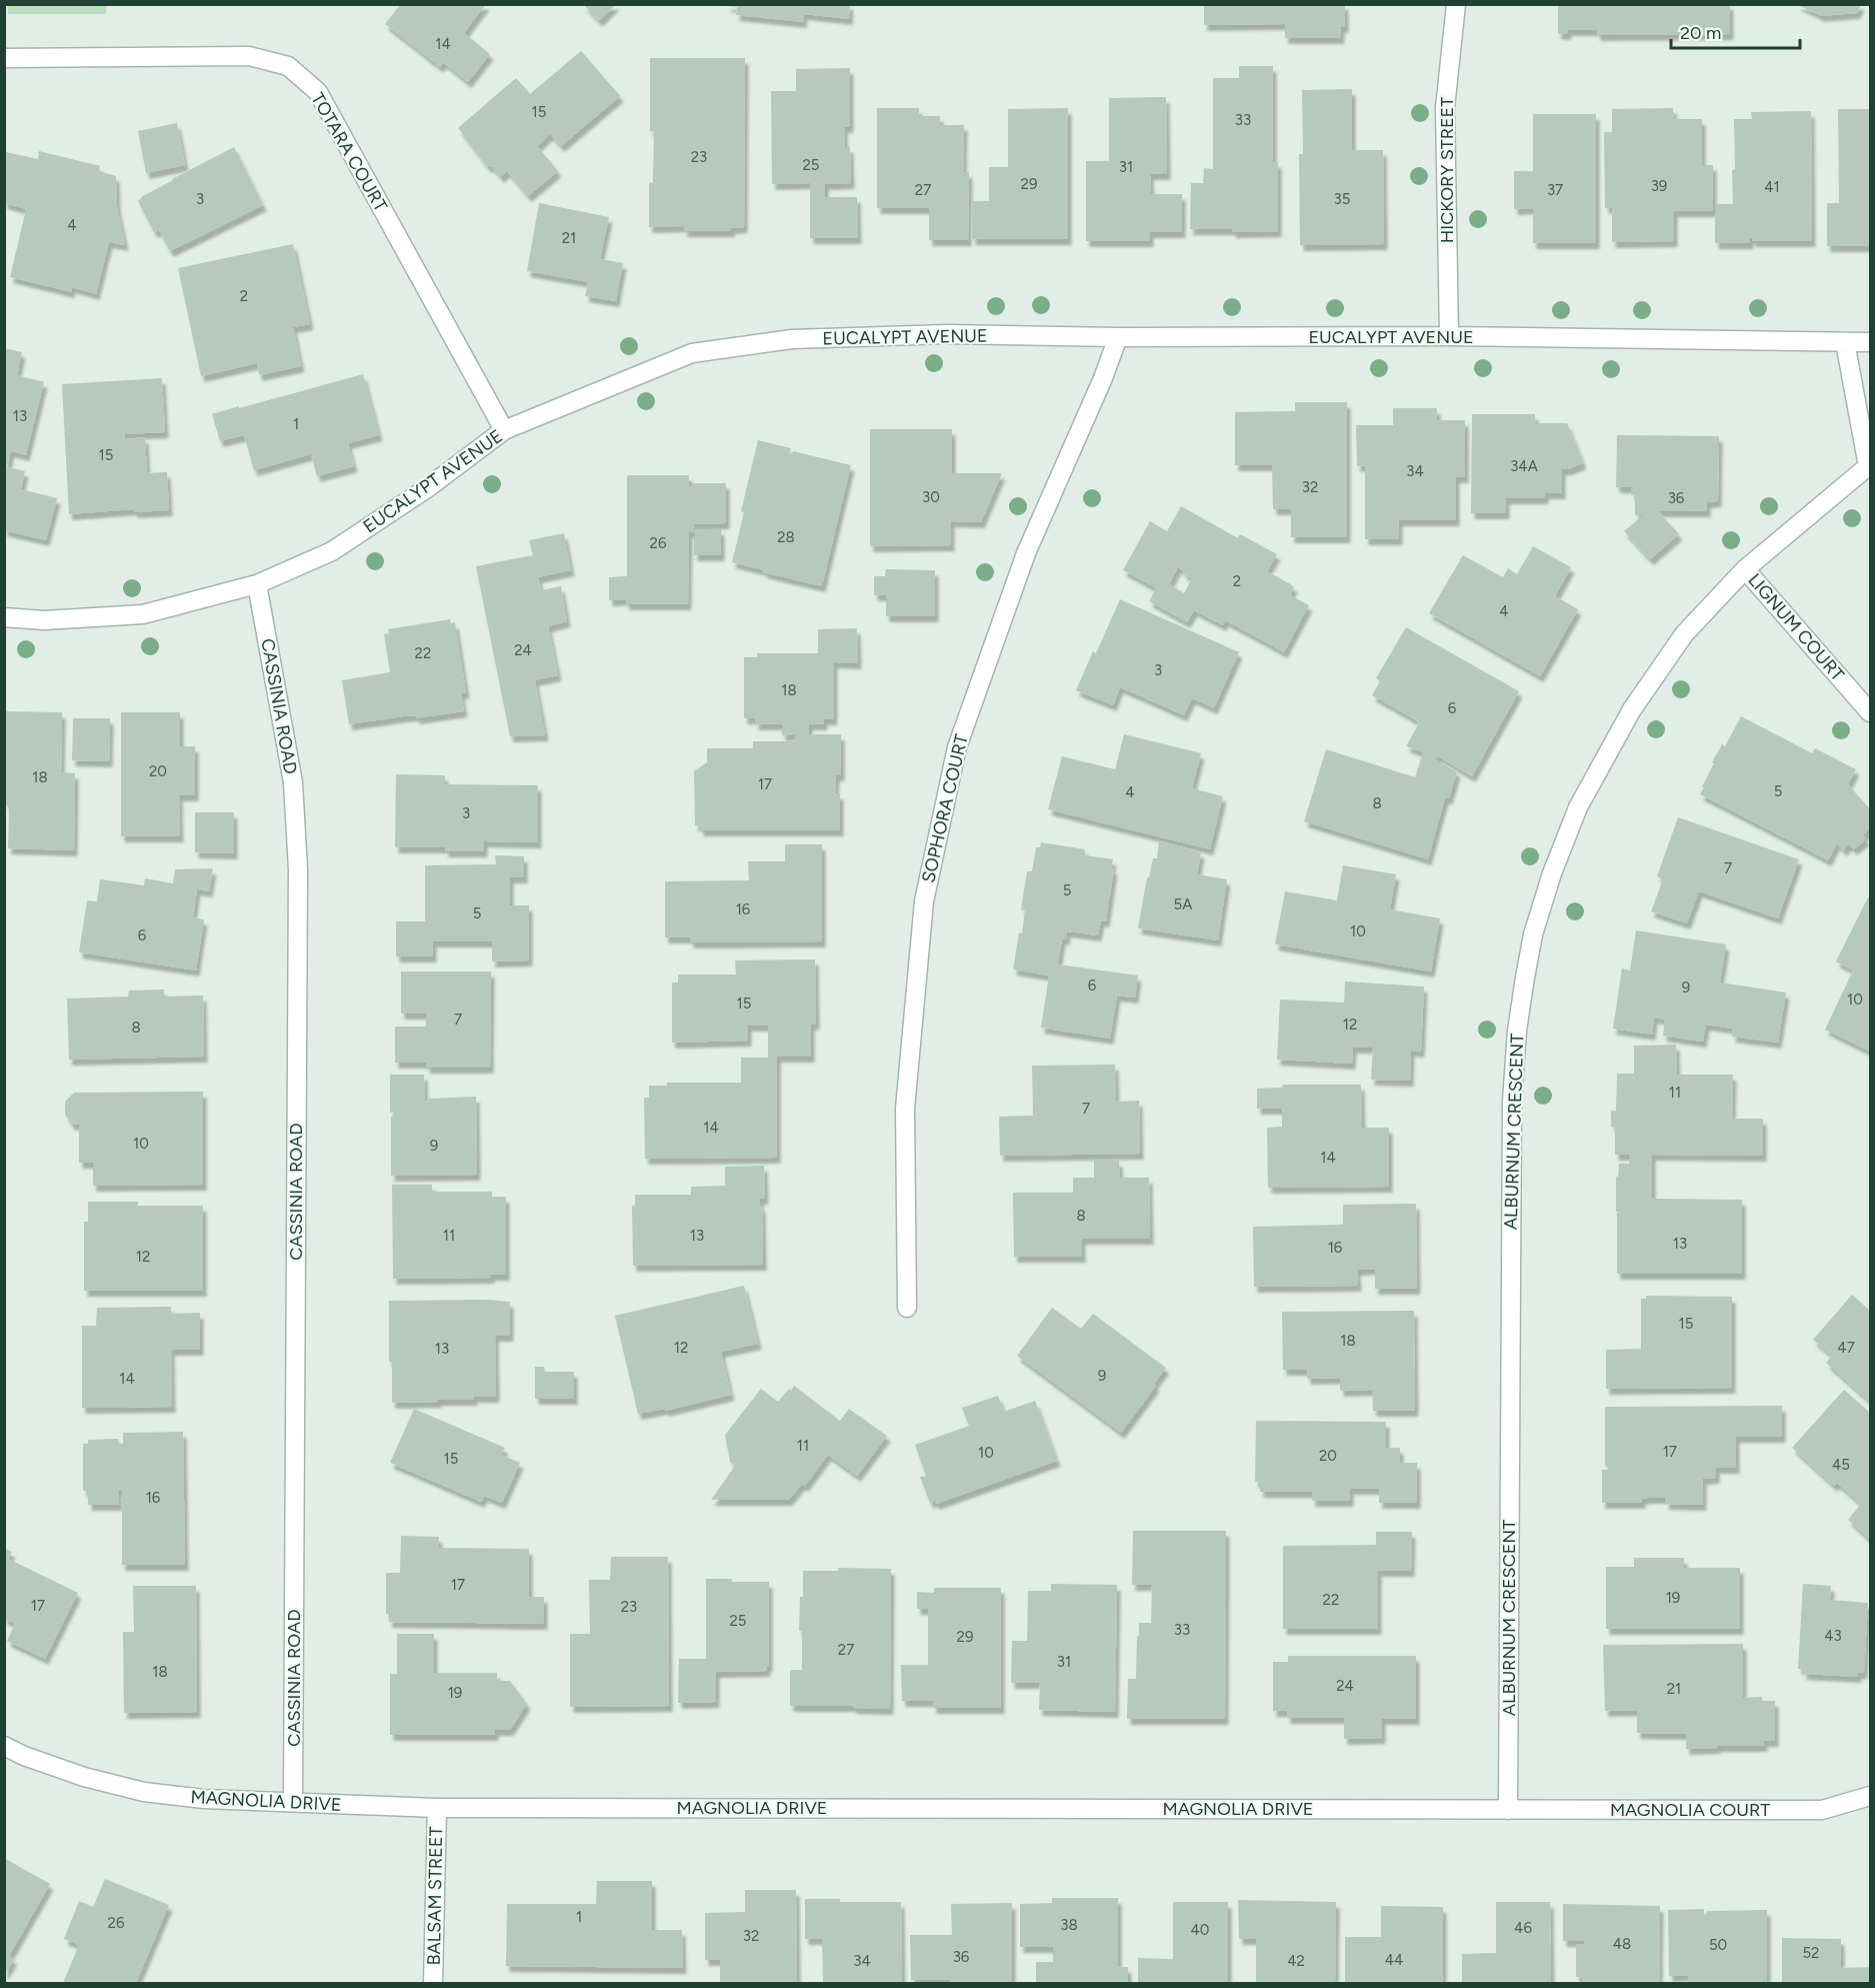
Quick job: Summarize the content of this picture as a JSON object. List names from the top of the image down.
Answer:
{
  "streets": {
    "street": [
      "TOTARA COURT",
      "HICKORY STREET",
      "EUCALYPT AVENUE",
      "LIGNUM COURT",
      "CASSINIA ROAD",
      "SOPHORA COURT",
      "ALBURNUM CRESCENT",
      "MAGNOLIA DRIVE",
      "MAGNOLIA COURT",
      "BALSAM STREET"
    ]
  },
  "crossings": [
    ["TOTARA COURT", "EUCALYPT AVENUE"],
    ["HICKORY STREET", "EUCALYPT AVENUE"],
    ["EUCALYPT AVENUE", "CASSINIA ROAD"],
    ["EUCALYPT AVENUE", "SOPHORA COURT"],
    ["EUCALYPT AVENUE", "ALBURNUM CRESCENT"],
    ["LIGNUM COURT", "ALBURNUM CRESCENT"],
    ["CASSINIA ROAD", "MAGNOLIA DRIVE"],
    ["ALBURNUM CRESCENT", "MAGNOLIA DRIVE"],
    ["ALBURNUM CRESCENT", "MAGNOLIA COURT"],
    ["MAGNOLIA DRIVE", "MAGNOLIA COURT"],
    ["MAGNOLIA DRIVE", "BALSAM STREET"]
  ],
  "house_numbers": [
    "14",
    "15",
    "33",
    "23",
    "25",
    "31",
    "29",
    "39",
    "41",
    "27",
    "37",
    "3",
    "35",
    "4",
    "21",
    "2",
    "13",
    "1",
    "15",
    "34A",
    "34",
    "32",
    "30",
    "36",
    "28",
    "26",
    "2",
    "4",
    "24",
    "22",
    "3",
    "18",
    "6",
    "20",
    "18",
    "17",
    "5",
    "4",
    "8",
    "3",
    "7",
    "5",
    "5A",
    "16",
    "5",
    "10",
    "6",
    "6",
    "9",
    "10",
    "15",
    "7",
    "12",
    "8",
    "11",
    "7",
    "14",
    "10",
    "9",
    "14",
    "8",
    "11",
    "13",
    "13",
    "16",
    "12",
    "15",
    "18",
    "12",
    "47",
    "13",
    "9",
    "14",
    "11",
    "17",
    "10",
    "20",
    "15",
    "45",
    "16",
    "17",
    "19",
    "22",
    "17",
    "23",
    "25",
    "33",
    "43",
    "29",
    "27",
    "31",
    "18",
    "24",
    "21",
    "19",
    "1",
    "26",
    "38",
    "46",
    "40",
    "32",
    "48",
    "50",
    "52",
    "36",
    "44",
    "34",
    "42"
  ],
  "scale_bar": "20 m"
}
